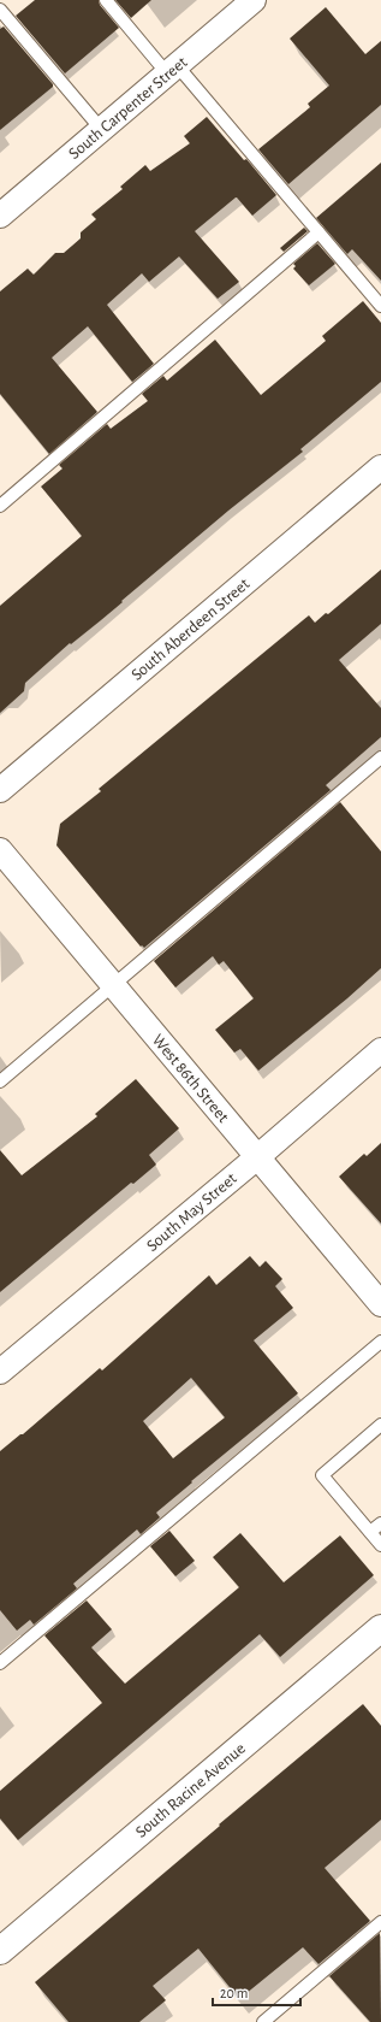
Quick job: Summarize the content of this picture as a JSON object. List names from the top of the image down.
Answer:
{
  "streets": {
    "street": [
      "South Carpenter Street",
      "South Aberdeen Street",
      "West 86th Street",
      "South May Street",
      "South Racine Avenue"
    ]
  },
  "crossings": [
    ["West 86th Street", "South May Street"]
  ],
  "scale_bar": "20 m"
}
